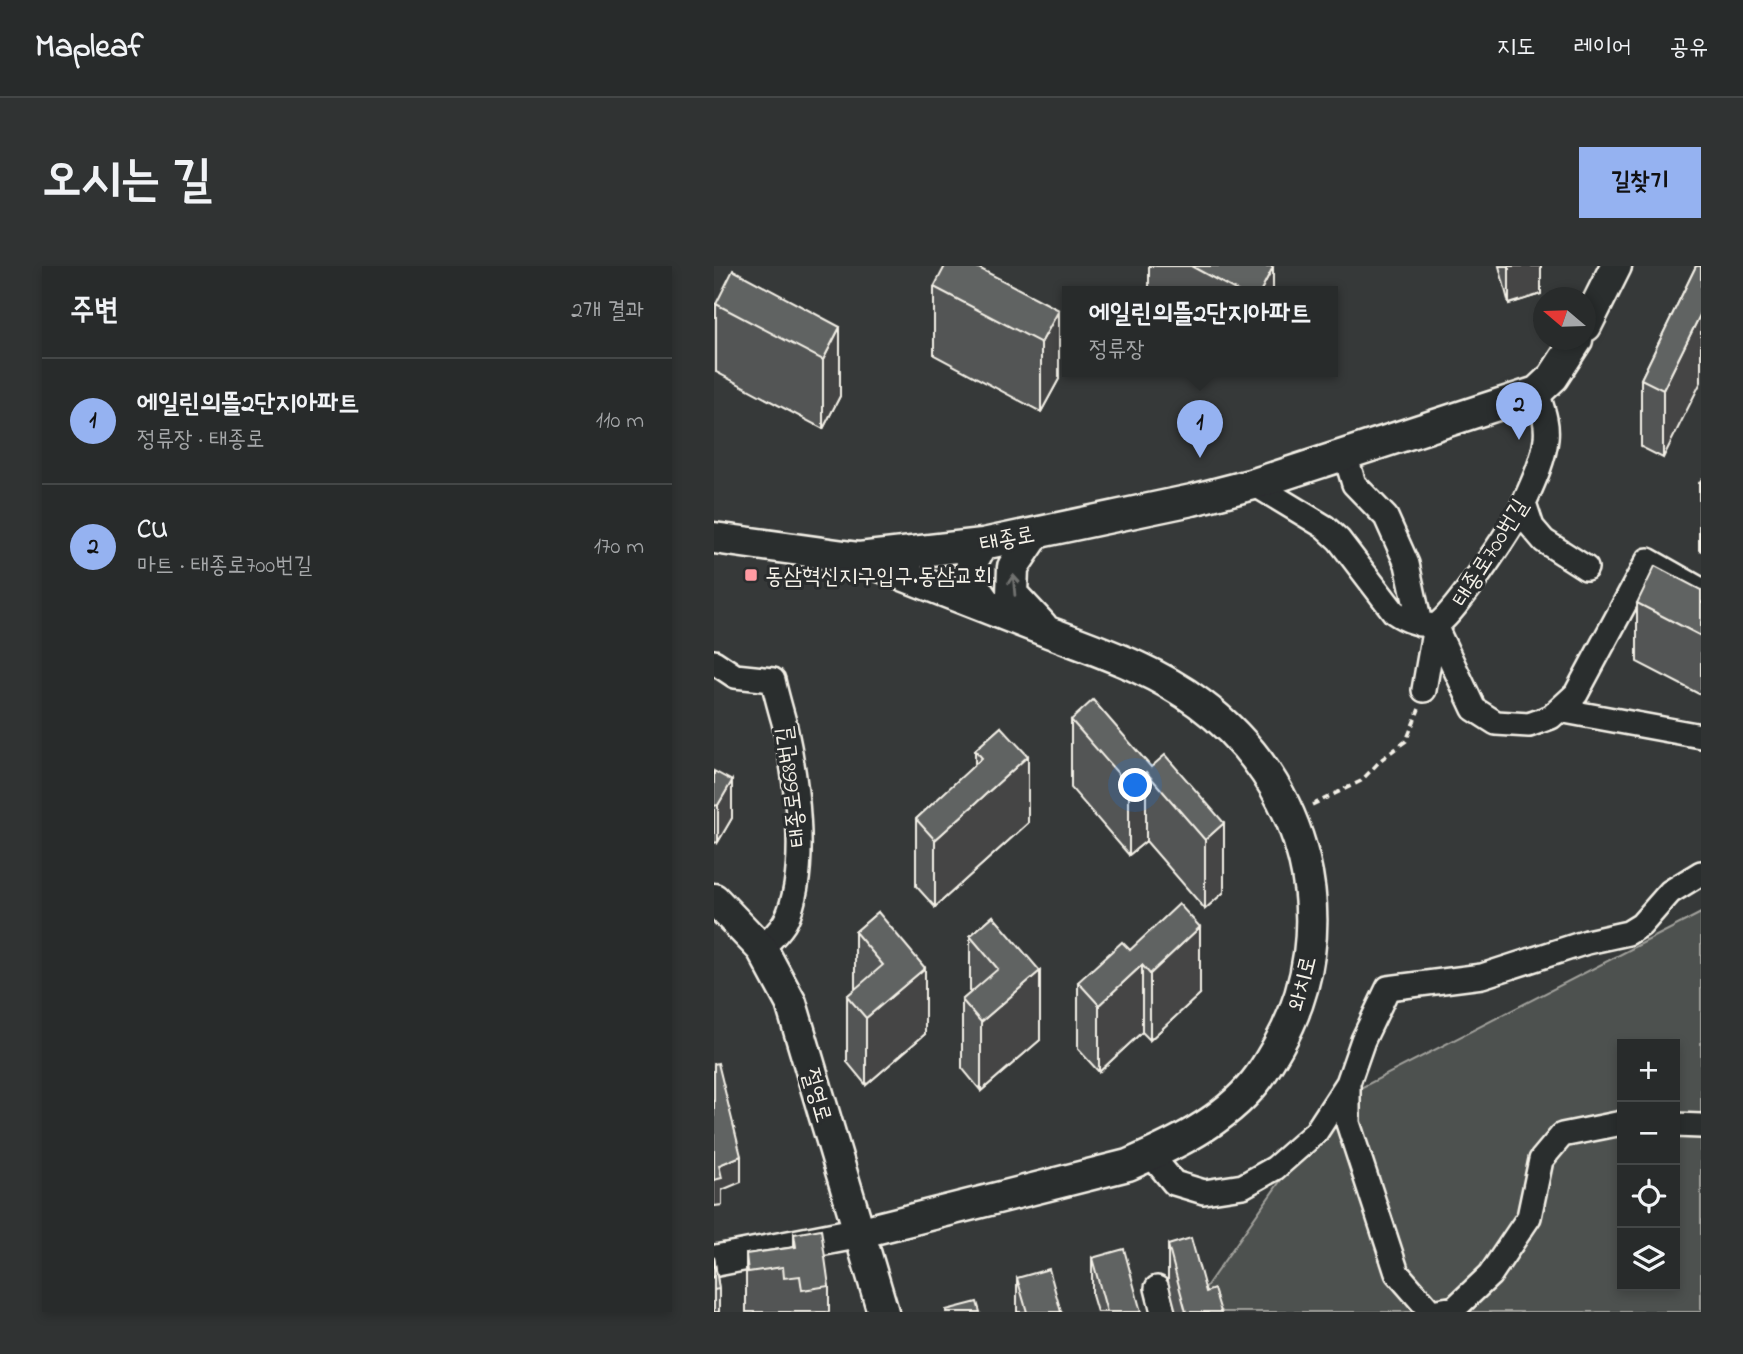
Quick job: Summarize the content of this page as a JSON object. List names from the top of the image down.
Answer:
{
  "streets": {
    "main road": ["태종로", "와치로", "절영로"],
    "street": ["태종로700번길", "태종로668번길"]
  },
  "crossings": [
    ["태종로", "태종로700번길"],
    ["태종로", "와치로"],
    ["태종로668번길", "절영로"],
    ["와치로", "절영로"]
  ],
  "places": {
    "transit": ["동삼혁신지구입구.동삼교회"]
  },
  "north": "left",
  "page": {
    "header": "Mapleaf",
    "nav": ["지도", "레이어", "공유"],
    "title": "오시는 길",
    "buttons": "길찾기",
    "heading": ["주변", "2개 결과"],
    "popup": ["에일린의뜰2단지아파트", "정류장"],
    "list": [
      {
        "mark": "1",
        "name": "에일린의뜰2단지아파트",
        "note": "정류장 · 태종로",
        "value": "110 m"
      },
      {
        "mark": "2",
        "name": "CU",
        "note": "마트 · 태종로700번길",
        "value": "170 m"
      }
    ],
    "pins": ["2", "1"],
    "map_buttons": ["+", "−"]
  }
}
